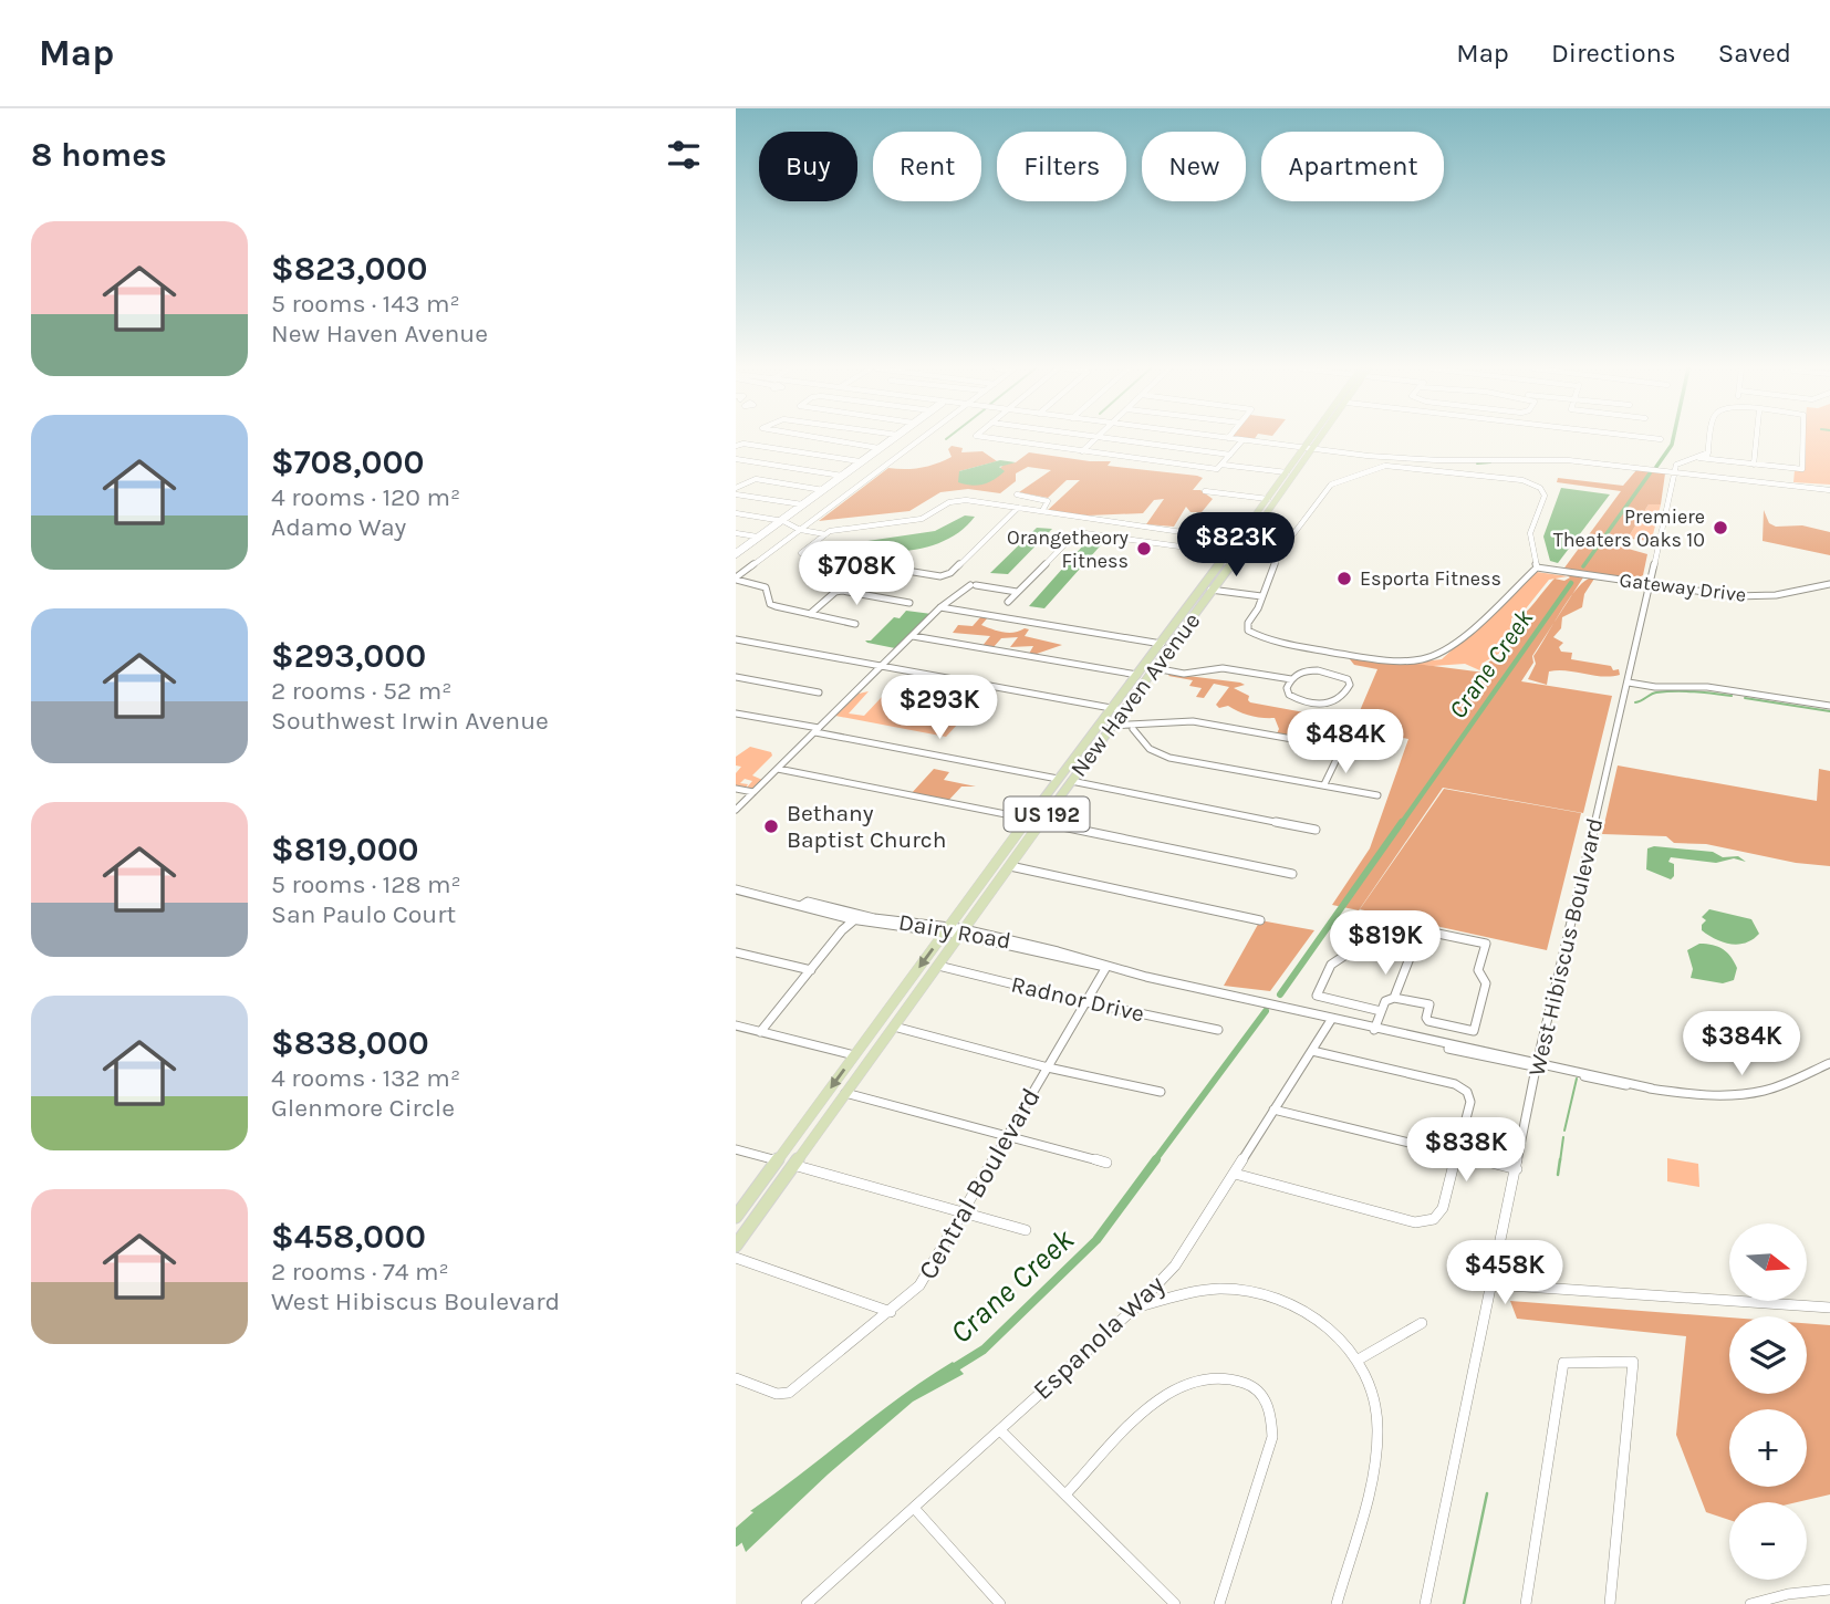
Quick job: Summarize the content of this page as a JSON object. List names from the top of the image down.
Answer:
{
  "streets": {
    "main road": ["New Haven Avenue", "US 192"],
    "street": [
      "Gateway Drive",
      "Dairy Road",
      "West Hibiscus Boulevard",
      "Radnor Drive",
      "Central Boulevard",
      "Espanola Way"
    ]
  },
  "crossings": [
    ["Gateway Drive", "West Hibiscus Boulevard"],
    ["New Haven Avenue", "Dairy Road"],
    ["New Haven Avenue", "Radnor Drive"],
    ["Dairy Road", "West Hibiscus Boulevard"],
    ["Dairy Road", "Central Boulevard"],
    ["Dairy Road", "Espanola Way"],
    ["Radnor Drive", "Central Boulevard"]
  ],
  "water": ["Crane Creek"],
  "places": [
    "Premiere Theaters Oaks 10",
    "Orangetheory Fitness",
    "Esporta Fitness",
    "Bethany Baptist Church"
  ],
  "north": "right",
  "page": {
    "header": "Map",
    "nav": ["Map", "Directions", "Saved"],
    "heading": "8 homes",
    "chip": [
      "Buy",
      "Rent",
      "Filters",
      "New",
      "Apartment"
    ],
    "list": [
      {
        "name": "$823,000",
        "note": "5 rooms · 143 m² · New Haven Avenue"
      },
      {
        "name": "$708,000",
        "note": "4 rooms · 120 m² · Adamo Way"
      },
      {
        "name": "$293,000",
        "note": "2 rooms · 52 m² · Southwest Irwin Avenue"
      },
      {
        "name": "$819,000",
        "note": "5 rooms · 128 m² · San Paulo Court"
      },
      {
        "name": "$838,000",
        "note": "4 rooms · 132 m² · Glenmore Circle"
      },
      {
        "name": "$458,000",
        "note": "2 rooms · 74 m² · West Hibiscus Boulevard"
      }
    ],
    "price": [
      "$823K",
      "$708K",
      "$293K",
      "$484K",
      "$819K",
      "$384K",
      "$838K",
      "$458K"
    ],
    "map_buttons": ["+", "−"]
  }
}
